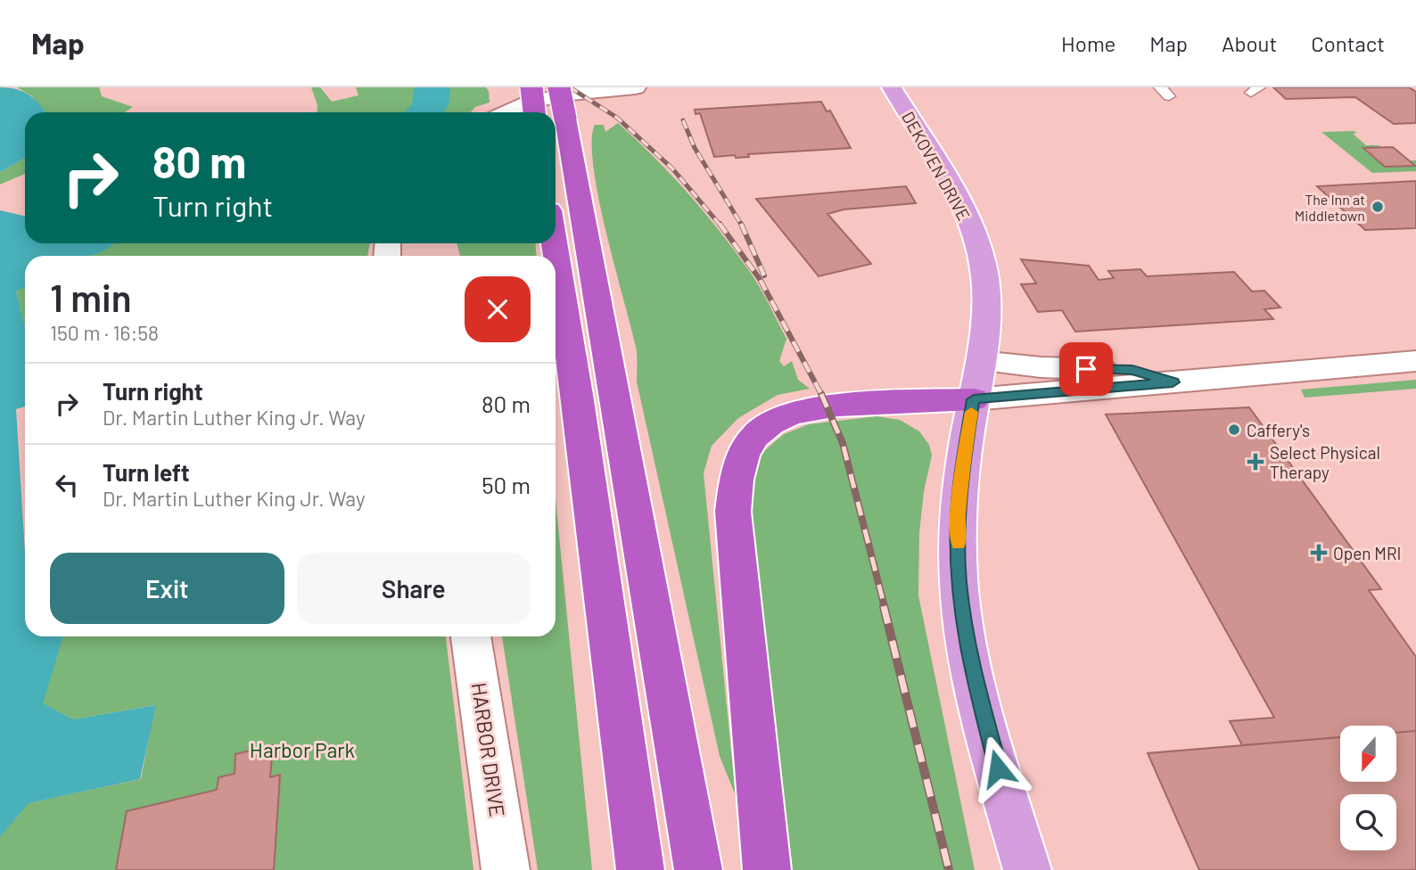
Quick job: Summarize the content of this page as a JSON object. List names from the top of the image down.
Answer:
{
  "streets": {
    "main road": ["DEKOVEN DRIVE"],
    "street": ["HARBOR DRIVE"]
  },
  "parks": ["Harbor Park"],
  "places": {
    "other": ["The Inn at Middletown", "Caffery's"],
    "health": ["Select Physical Therapy", "Open MRI"]
  },
  "north": "bottom",
  "page": {
    "header": "Map",
    "nav": [
      "Home",
      "Map",
      "About",
      "Contact"
    ],
    "turn": ["80 m", "Turn right"],
    "heading": ["1 min", "150 m · 16:58"],
    "list": [
      {
        "name": "Turn right",
        "note": "Dr. Martin Luther King Jr. Way",
        "value": "80 m"
      },
      {
        "name": "Turn left",
        "note": "Dr. Martin Luther King Jr. Way",
        "value": "50 m"
      }
    ],
    "buttons": ["Exit", "Share"]
  }
}
